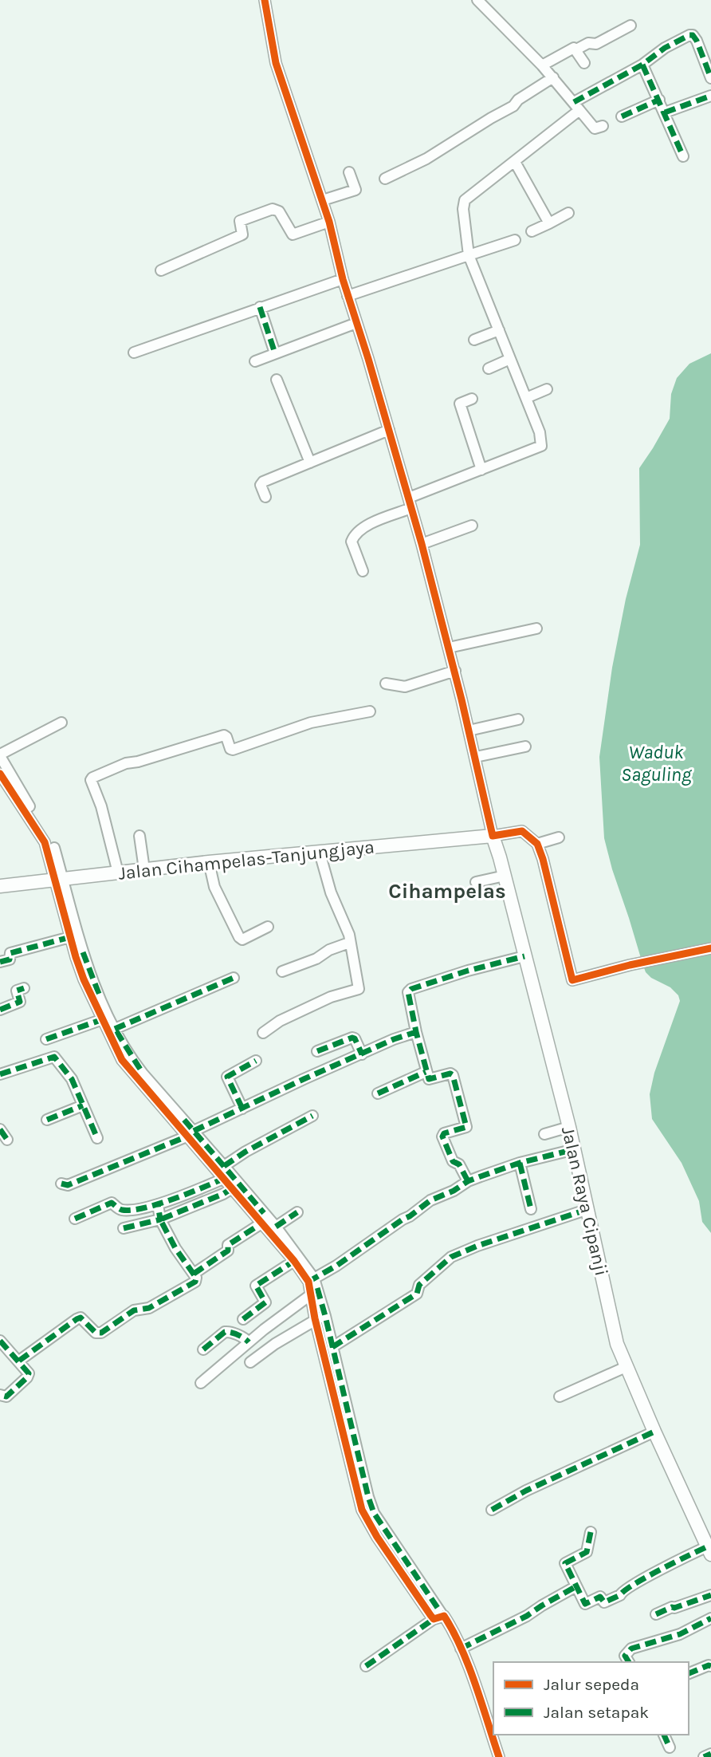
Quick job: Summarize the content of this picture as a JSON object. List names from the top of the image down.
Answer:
{
  "streets": {
    "main road": ["Jalan Cihampelas-Tanjungjaya", "Jalan Raya Cipanji"]
  },
  "crossings": [
    ["Jalan Cihampelas-Tanjungjaya", "Jalan Raya Cipanji"]
  ],
  "districts": ["Cihampelas"],
  "water": ["Waduk Saguling"],
  "legend": ["Jalur sepeda", "Jalan setapak"]
}
